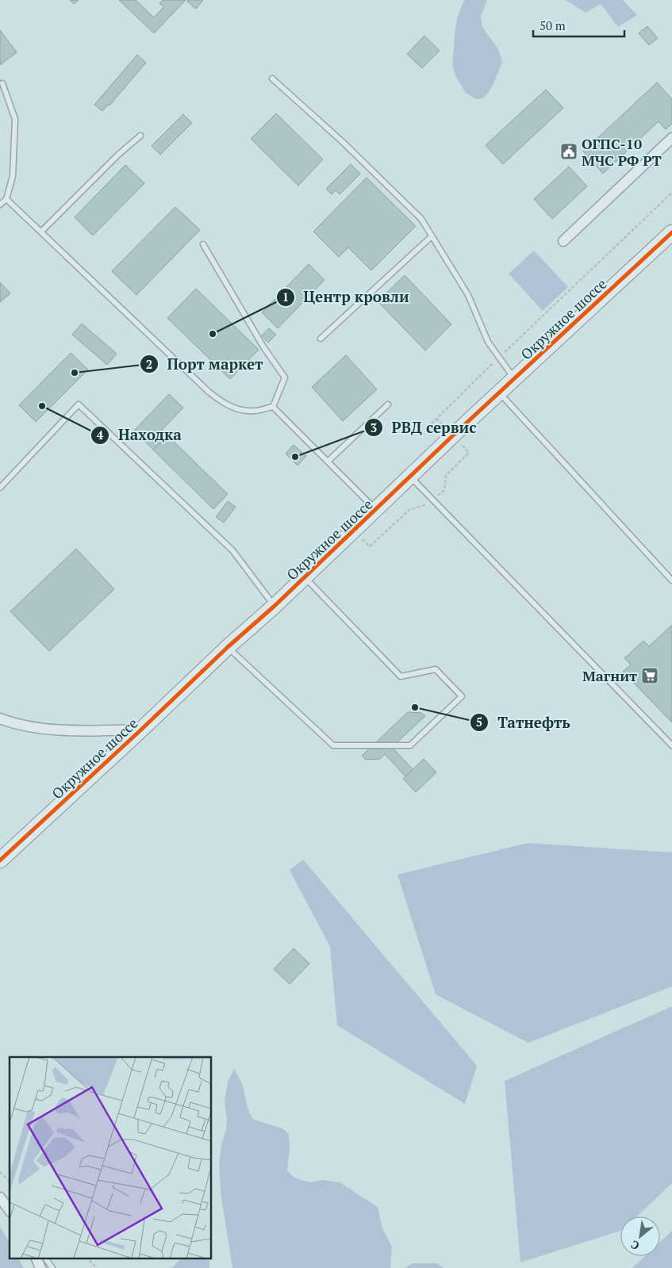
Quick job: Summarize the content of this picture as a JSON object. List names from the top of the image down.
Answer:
{
  "streets": {
    "street": ["Окружное шоссе"]
  },
  "places": {
    "public building": ["ОГПС-10 МЧС РФ РТ"],
    "other": [
      "Центр кровли",
      "Порт маркет",
      "Находка",
      "РВД сервис",
      "Татнефть"
    ],
    "supermarket": ["Магнит"]
  },
  "scale_bar": "50 m",
  "north": "bottom left"
}
